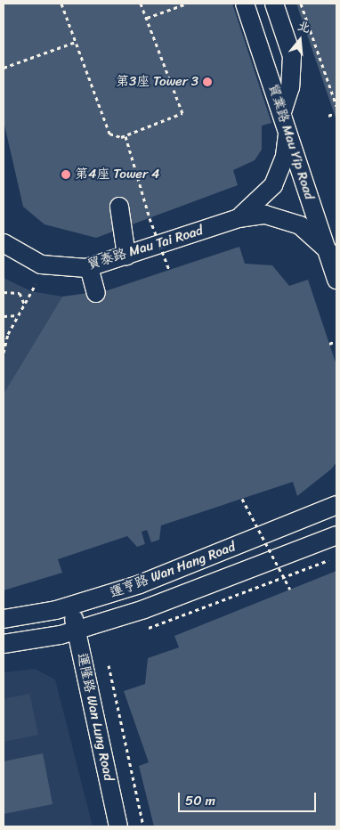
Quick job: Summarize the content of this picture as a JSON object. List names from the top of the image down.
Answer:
{
  "streets": {
    "street": [
      "貿業路 Mau Yip Road",
      "貿泰路 Mau Tai Road",
      "運亨路 Wan Hang Road",
      "運隆路 Wan Lung Road"
    ]
  },
  "crossings": [
    ["貿業路 Mau Yip Road", "貿泰路 Mau Tai Road"],
    ["運亨路 Wan Hang Road", "運隆路 Wan Lung Road"]
  ],
  "places": ["第3座 Tower 3", "第4座 Tower 4"],
  "scale_bar": "50 m",
  "north": "top"
}
